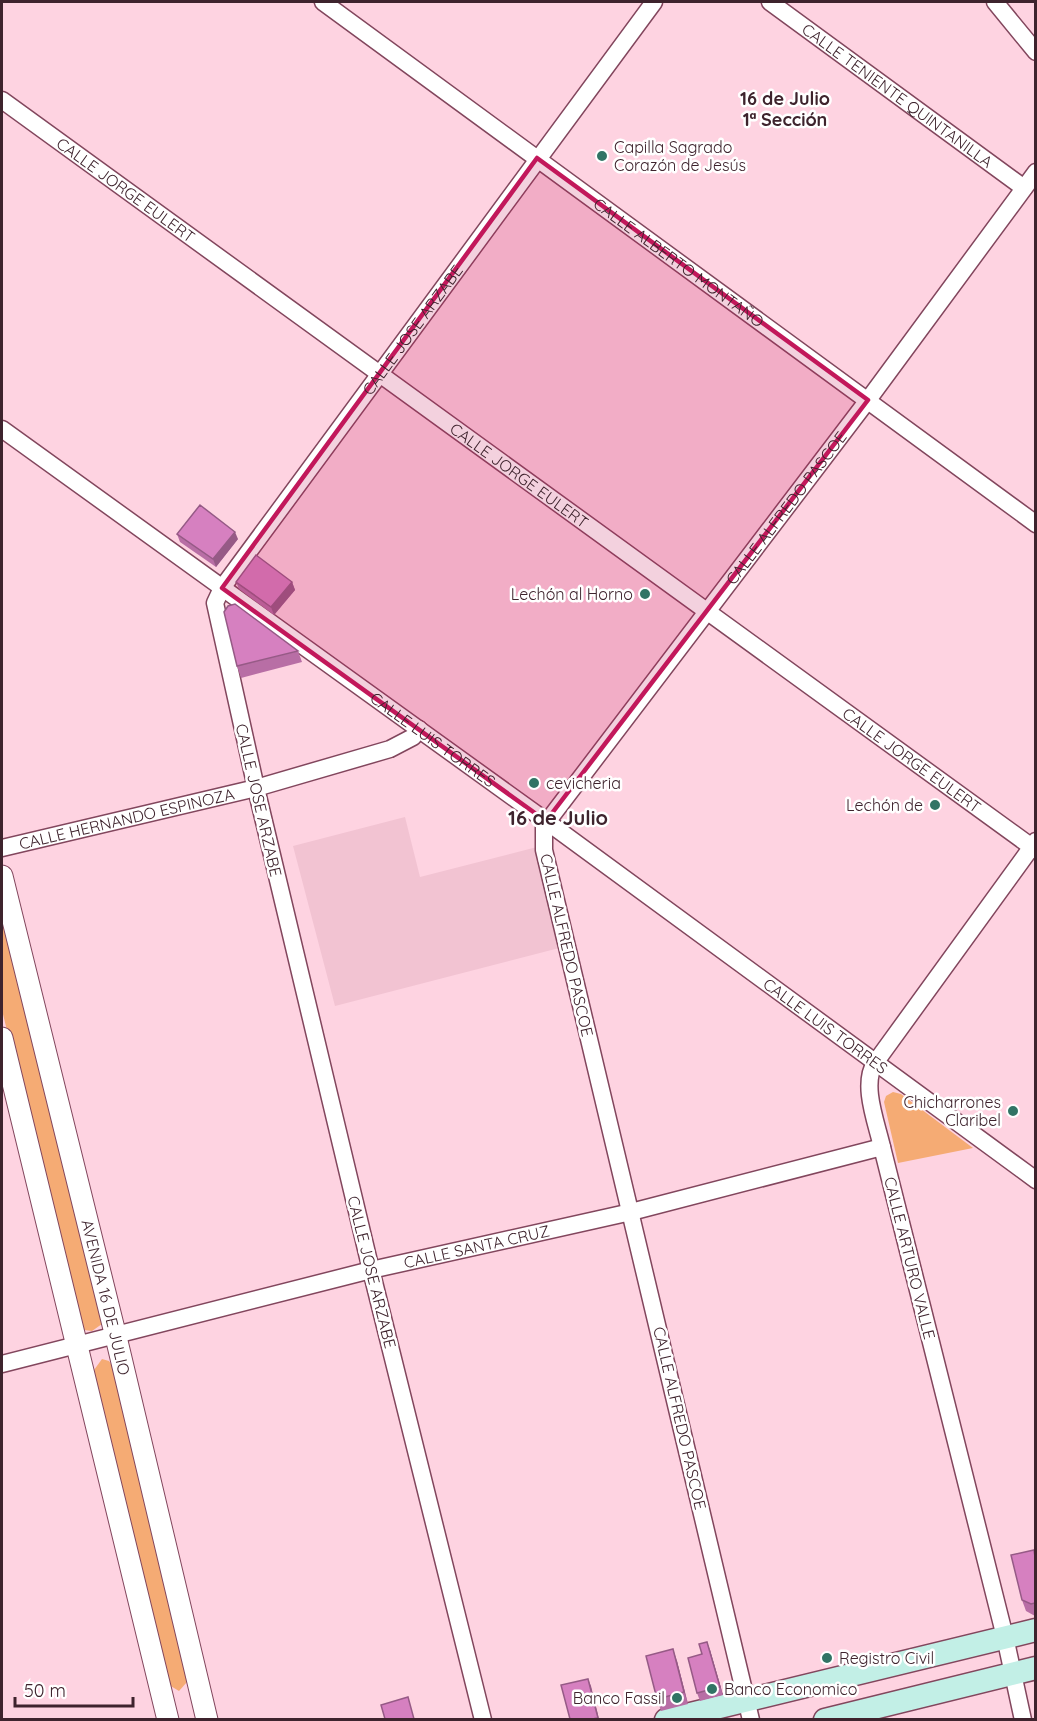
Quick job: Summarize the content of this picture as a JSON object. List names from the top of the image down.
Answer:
{
  "streets": {
    "street": [
      "CALLE TENIENTE QUINTANILLA",
      "CALLE JORGE EULERT",
      "CALLE ALBERTO MONTAÑO",
      "CALLE JOSE ARZABE",
      "CALLE ALFREDO PASCOE",
      "CALLE LUIS TORRES",
      "CALLE HERNANDO ESPINOZA",
      "CALLE SANTA CRUZ",
      "CALLE ARTURO VALLE",
      "AVENIDA 16 DE JULIO"
    ]
  },
  "crossings": [
    ["CALLE TENIENTE QUINTANILLA", "CALLE ALFREDO PASCOE"],
    ["CALLE JORGE EULERT", "CALLE JOSE ARZABE"],
    ["CALLE JORGE EULERT", "CALLE ALFREDO PASCOE"],
    ["CALLE JORGE EULERT", "CALLE ARTURO VALLE"],
    ["CALLE ALBERTO MONTAÑO", "CALLE JOSE ARZABE"],
    ["CALLE ALBERTO MONTAÑO", "CALLE ALFREDO PASCOE"],
    ["CALLE JOSE ARZABE", "CALLE LUIS TORRES"],
    ["CALLE JOSE ARZABE", "CALLE HERNANDO ESPINOZA"],
    ["CALLE JOSE ARZABE", "CALLE SANTA CRUZ"],
    ["CALLE ALFREDO PASCOE", "CALLE LUIS TORRES"],
    ["CALLE ALFREDO PASCOE", "CALLE SANTA CRUZ"],
    ["CALLE LUIS TORRES", "CALLE HERNANDO ESPINOZA"],
    ["CALLE LUIS TORRES", "CALLE ARTURO VALLE"],
    ["CALLE SANTA CRUZ", "CALLE ARTURO VALLE"],
    ["CALLE SANTA CRUZ", "AVENIDA 16 DE JULIO"]
  ],
  "districts": ["16 de Julio 1ª Sección", "16 de Julio"],
  "places": [
    "Capilla Sagrado Corazón de Jesús",
    "Lechón al Horno",
    "cevicheria",
    "Lechón de",
    "Chicharrones Claribel",
    "Registro Civil",
    "Banco Economico",
    "Banco Fassil"
  ],
  "scale_bar": "50 m"
}
